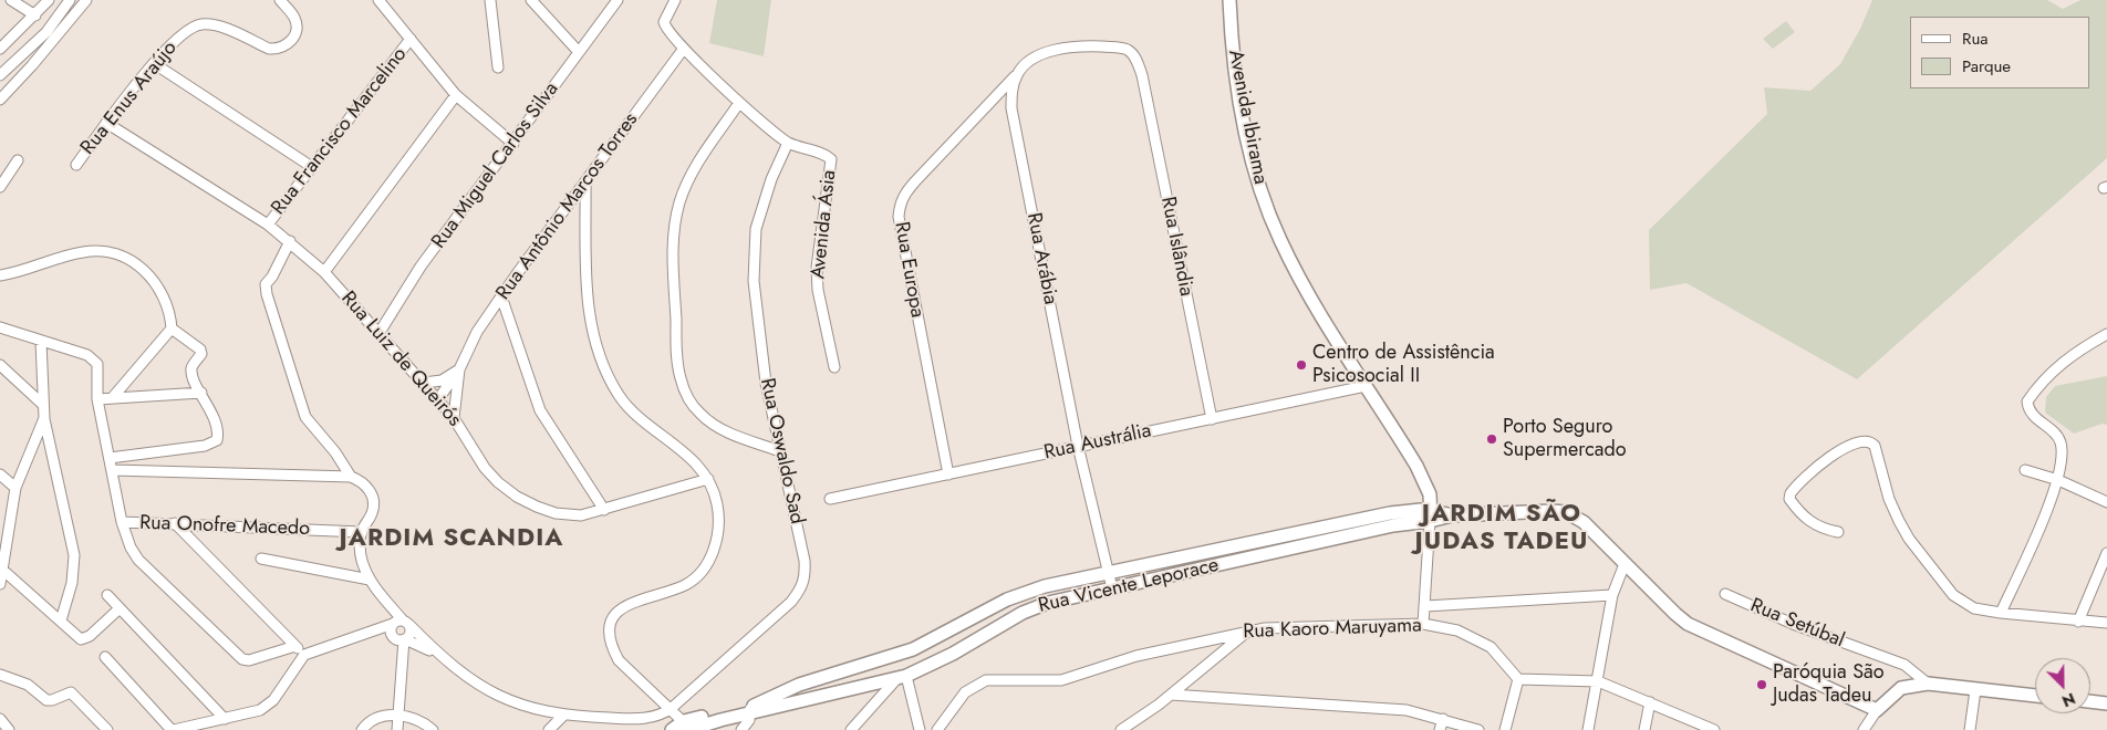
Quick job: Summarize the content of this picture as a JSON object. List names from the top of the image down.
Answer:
{
  "streets": {
    "main road": ["Avenida Ibirama", "Rua Vicente Leporace"],
    "street": [
      "Rua Enus Araújo",
      "Rua Francisco Marcelino",
      "Rua Miguel Carlos Silva",
      "Rua Antônio Marcos Torres",
      "Avenida Ásia",
      "Rua Islândia",
      "Rua Arábia",
      "Rua Europa",
      "Rua Luiz de Queirós",
      "Rua Austrália",
      "Rua Oswaldo Sad",
      "Rua Onofre Macedo",
      "Rua Setúbal",
      "Rua Kaoro Maruyama"
    ]
  },
  "crossings": [
    ["Rua Enus Araújo", "Rua Luiz de Queirós"],
    ["Avenida Ibirama", "Rua Austrália"],
    ["Avenida Ibirama", "Rua Vicente Leporace"],
    ["Rua Francisco Marcelino", "Rua Luiz de Queirós"],
    ["Rua Miguel Carlos Silva", "Rua Luiz de Queirós"],
    ["Rua Antônio Marcos Torres", "Avenida Ásia"],
    ["Rua Antônio Marcos Torres", "Rua Luiz de Queirós"],
    ["Avenida Ásia", "Rua Oswaldo Sad"],
    ["Rua Islândia", "Rua Arábia"],
    ["Rua Islândia", "Rua Europa"],
    ["Rua Islândia", "Rua Austrália"],
    ["Rua Arábia", "Rua Europa"],
    ["Rua Arábia", "Rua Austrália"],
    ["Rua Arábia", "Rua Vicente Leporace"],
    ["Rua Europa", "Rua Austrália"]
  ],
  "districts": ["JARDIM SÃO JUDAS TADEU", "JARDIM SCANDIA"],
  "places": ["Centro de Assistência Psicosocial II", "Porto Seguro Supermercado", "Paróquia São Judas Tadeu"],
  "legend": ["Rua", "Parque"],
  "north": "bottom right"
}
